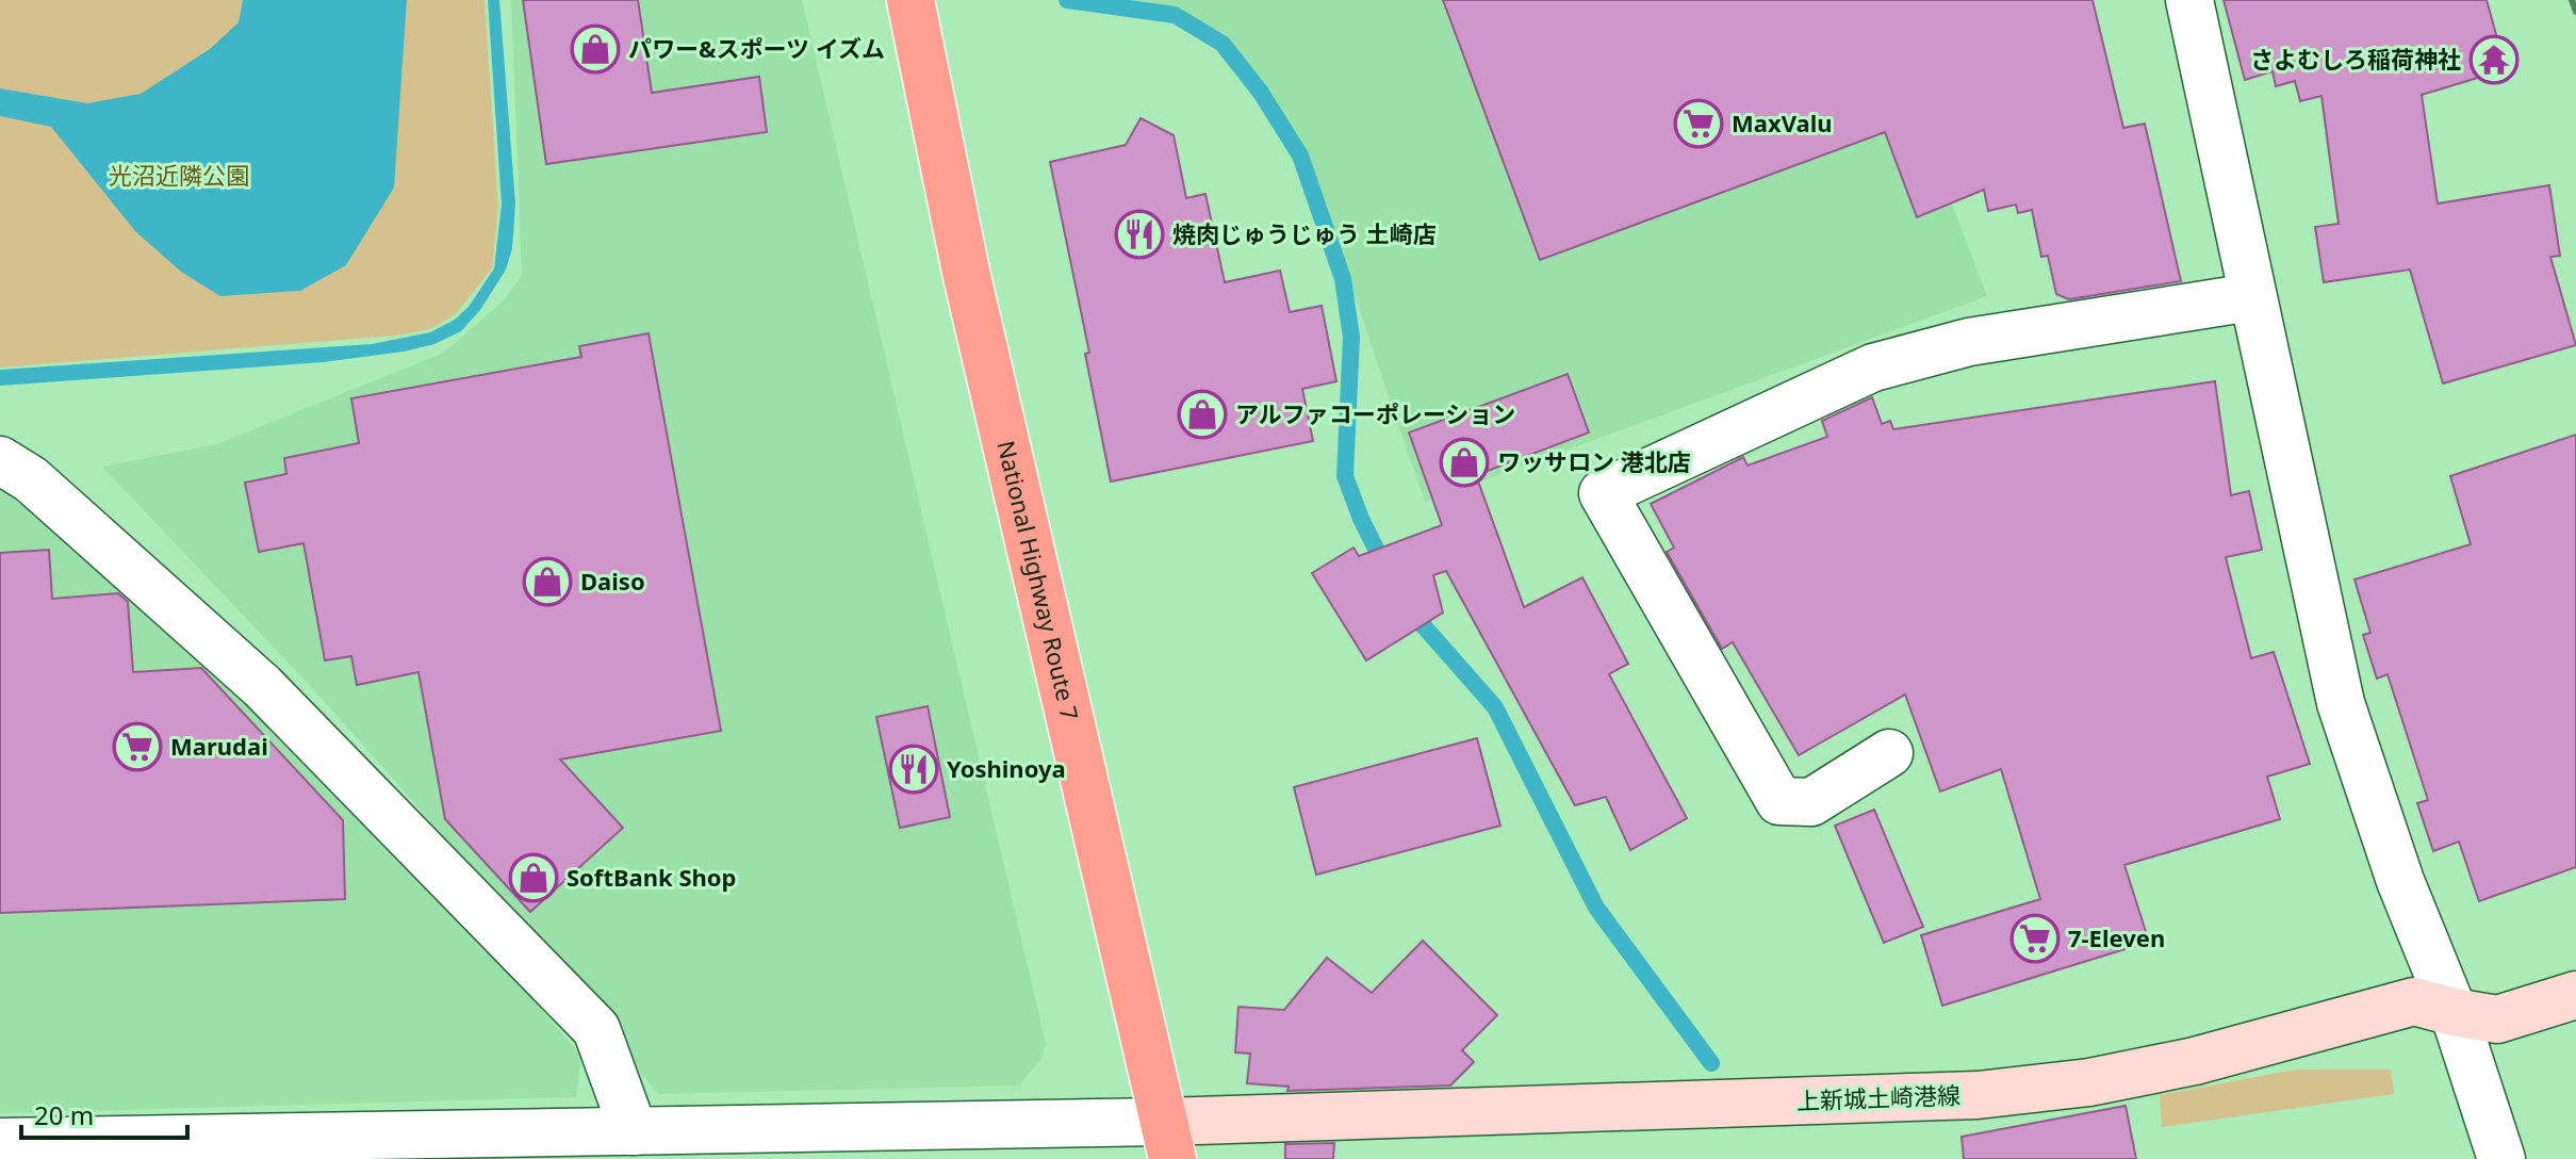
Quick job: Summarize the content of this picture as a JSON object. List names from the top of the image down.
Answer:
{
  "streets": {
    "highway": ["National Highway Route 7"],
    "main road": ["上新城土崎港線"]
  },
  "crossings": [
    ["National Highway Route 7", "上新城土崎港線"]
  ],
  "parks": ["光沼近隣公園"],
  "places": {
    "shop": [
      "パワー&スポーツ イズム",
      "アルファコーポレーション",
      "ワッサロン 港北店",
      "Daiso",
      "SoftBank Shop"
    ],
    "temple": ["さよむしろ稲荷神社"],
    "supermarket": ["MaxValu", "Marudai", "7-Eleven"],
    "restaurant": ["焼肉じゅうじゅう 土崎店", "Yoshinoya"]
  },
  "scale_bar": "20 m"
}
